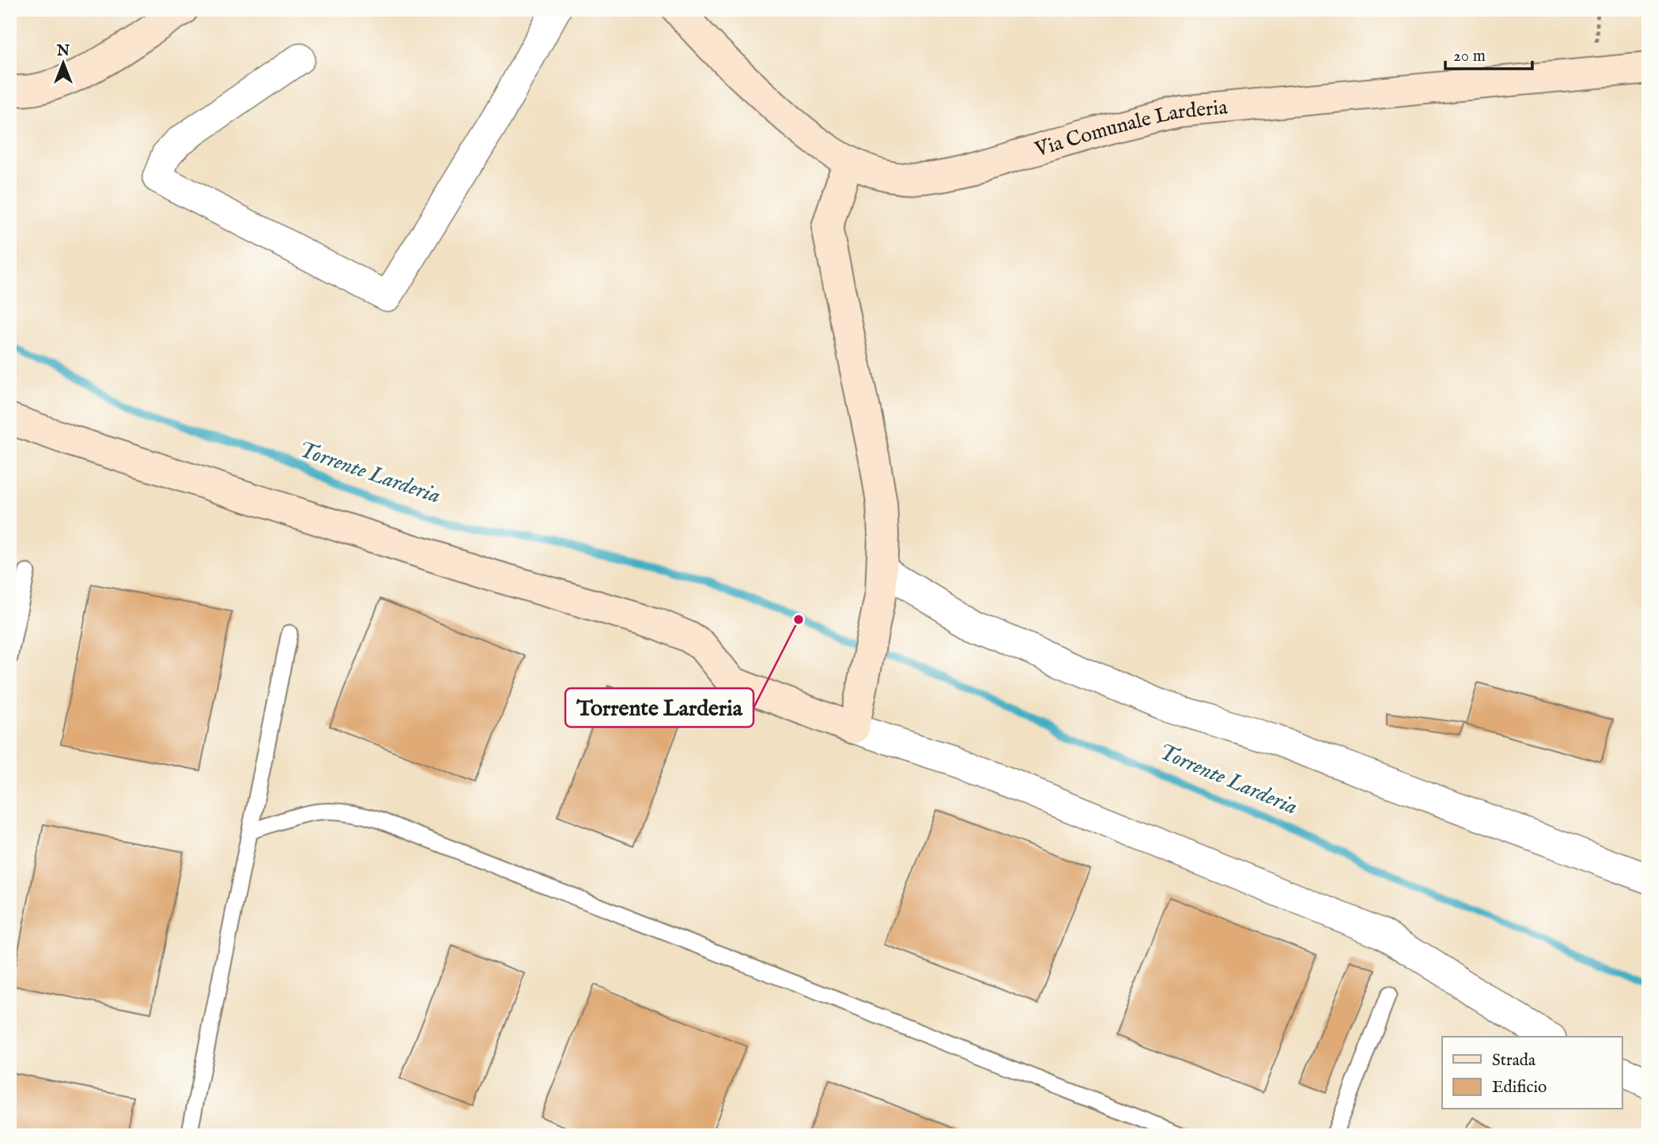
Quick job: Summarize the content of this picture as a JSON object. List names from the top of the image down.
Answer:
{
  "streets": {
    "street": ["Via Comunale Larderia"]
  },
  "water": ["Torrente Larderia"],
  "places": ["Torrente Larderia"],
  "legend": ["Strada", "Edificio"],
  "scale_bar": "20 m",
  "north": "top"
}
